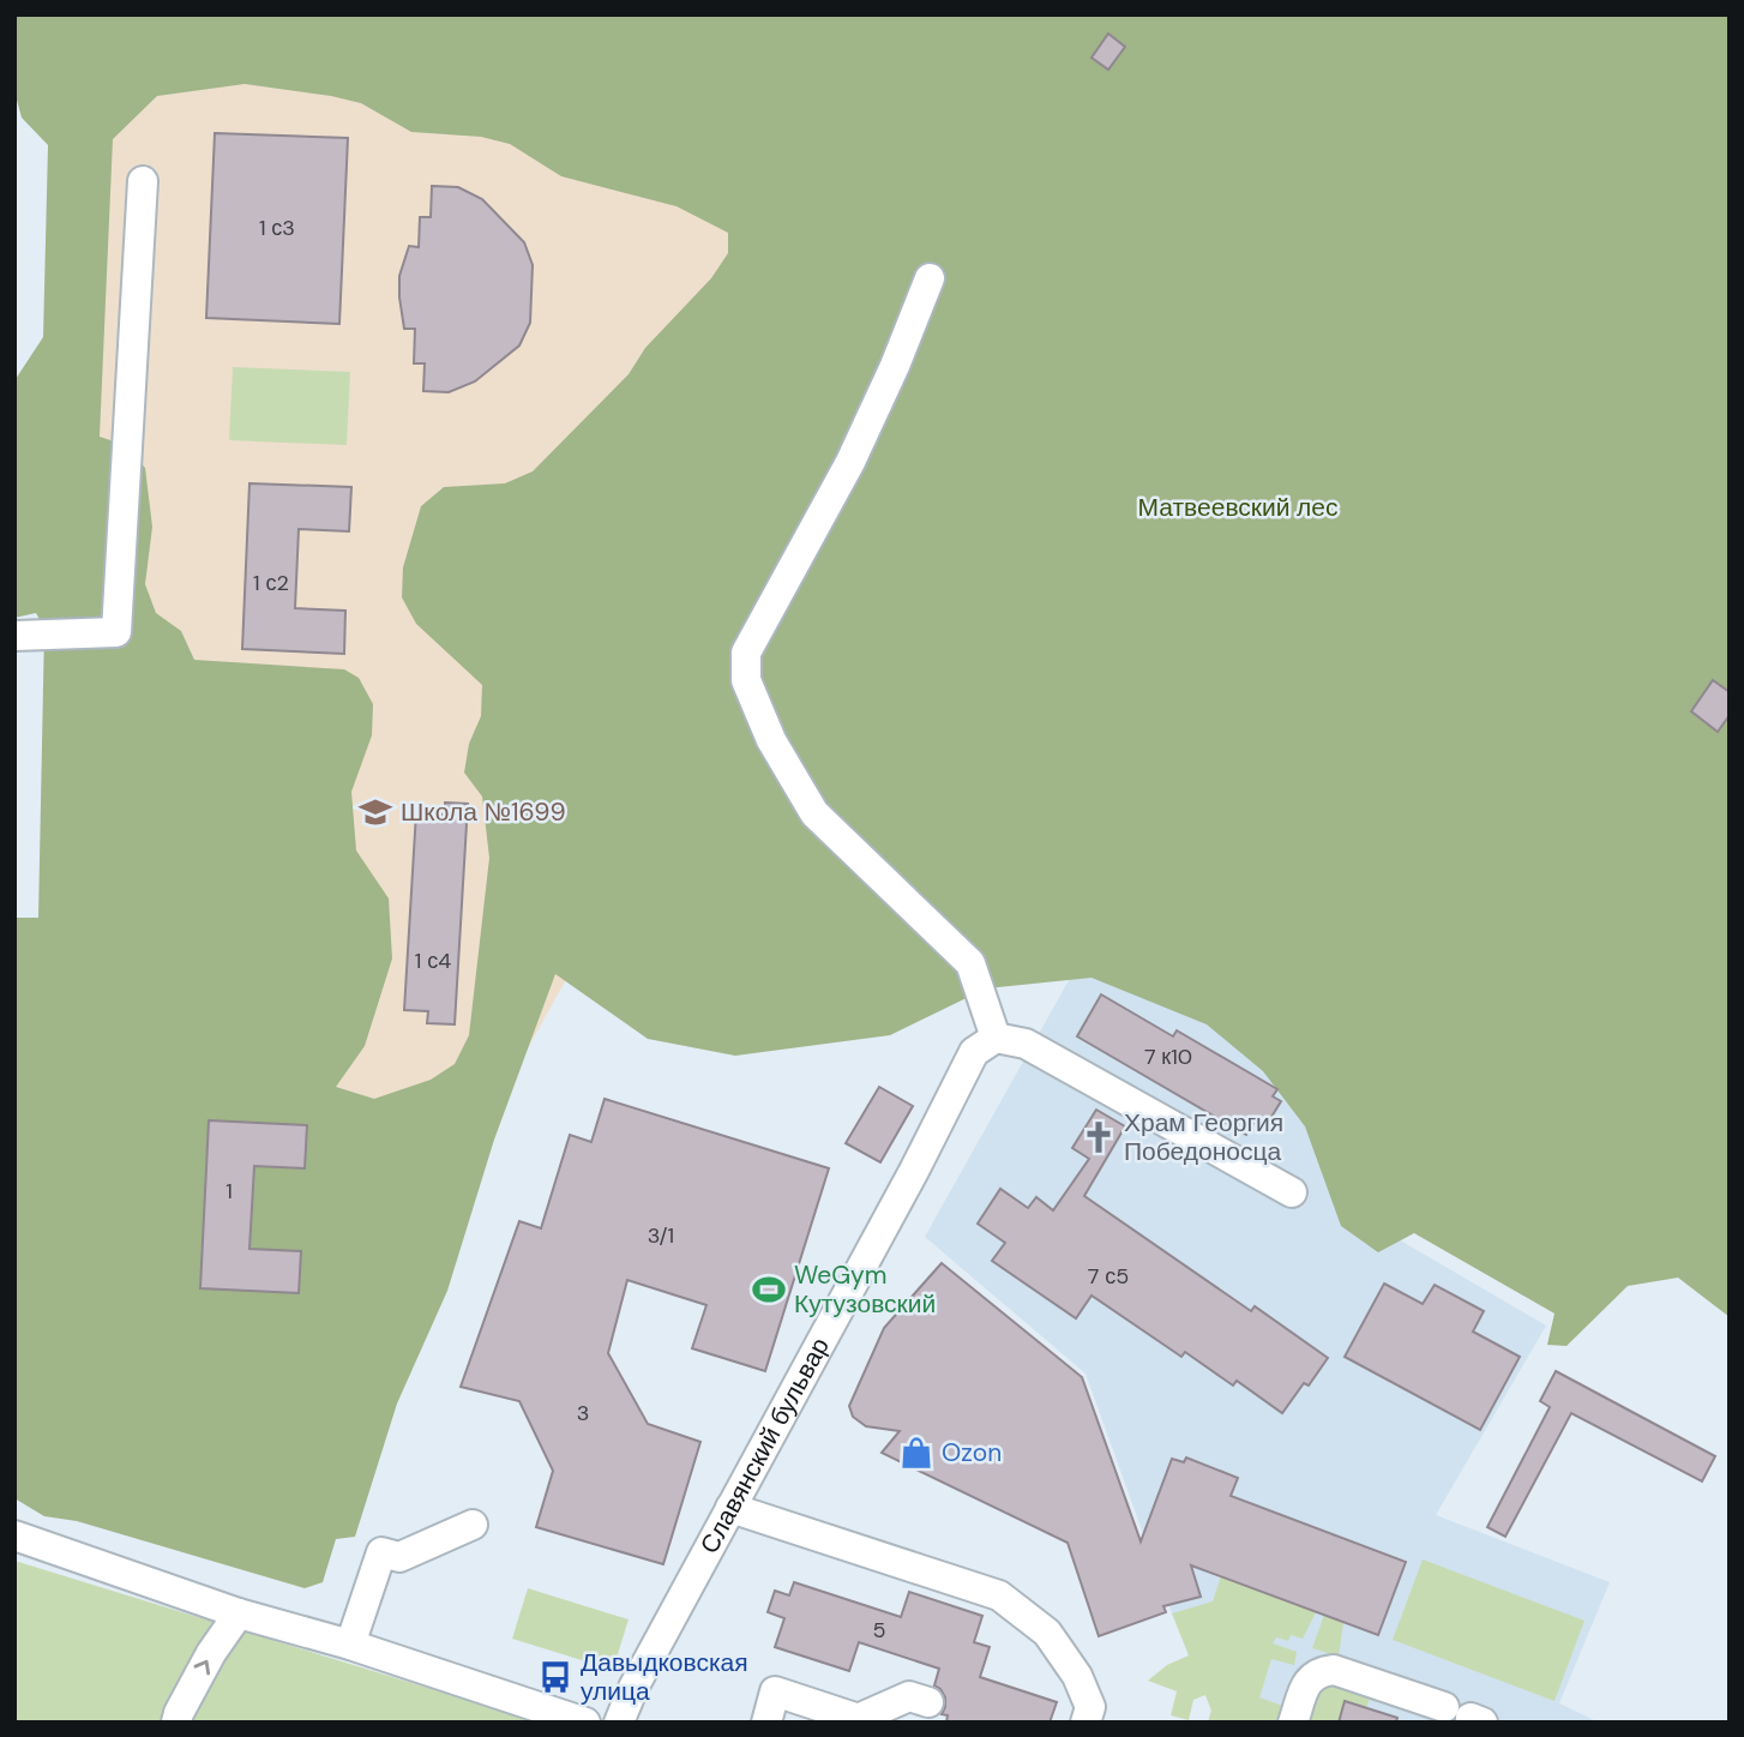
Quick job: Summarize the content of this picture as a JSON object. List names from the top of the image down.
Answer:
{
  "streets": {
    "street": ["Славянский бульвар"]
  },
  "parks": ["Матвеевский лес"],
  "places": {
    "school or university": ["Школа №1699"],
    "church": ["Храм Георгия Победоносца"],
    "sports": ["WeGym Кутузовский"],
    "shop": ["Ozon"],
    "bus stop": ["Давыдковская улица"]
  },
  "house_numbers": [
    "1 с3",
    "1 с2",
    "1 с4",
    "7 к10",
    "1",
    "3/1",
    "7 с5",
    "3",
    "5"
  ]
}
